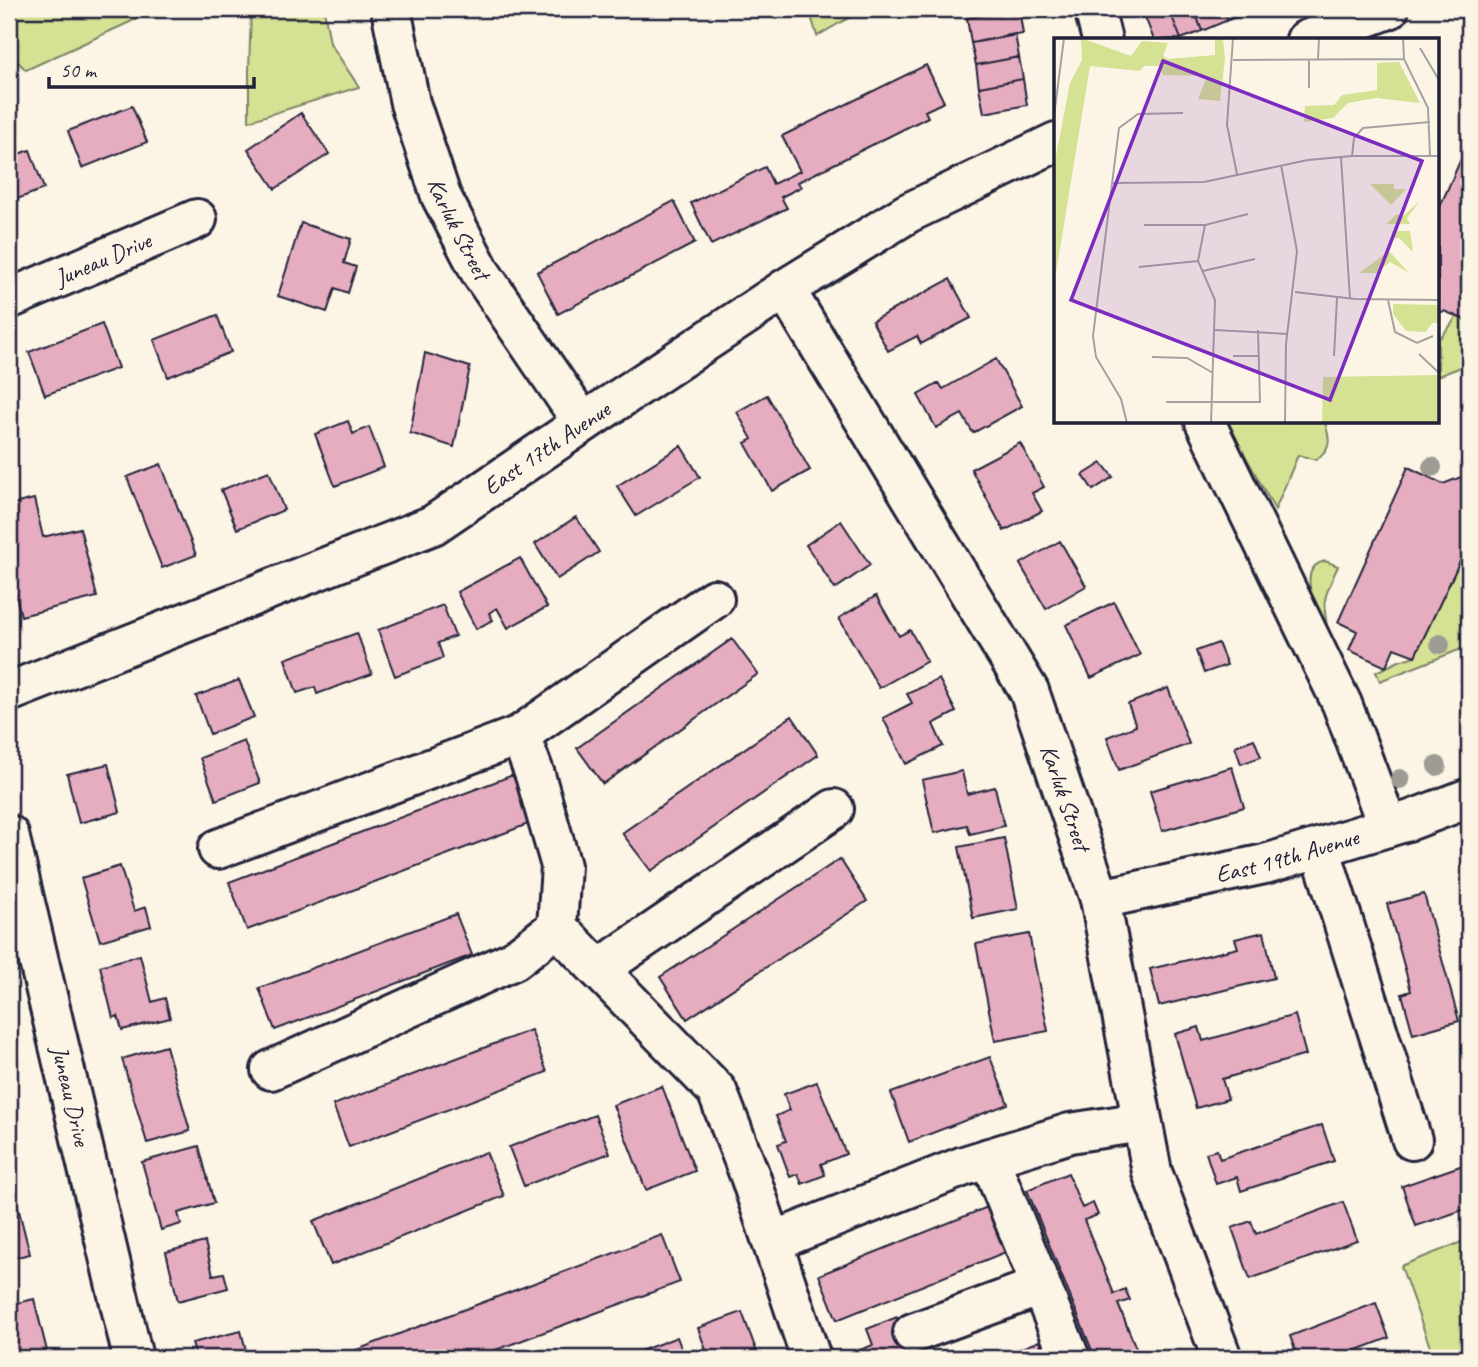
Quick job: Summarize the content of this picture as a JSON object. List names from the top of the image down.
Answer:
{
  "streets": {
    "street": [
      "Karluk Street",
      "Juneau Drive",
      "East 17th Avenue",
      "East 19th Avenue"
    ]
  },
  "crossings": [
    ["Karluk Street", "East 17th Avenue"],
    ["Karluk Street", "East 19th Avenue"]
  ],
  "scale_bar": "50 m"
}
